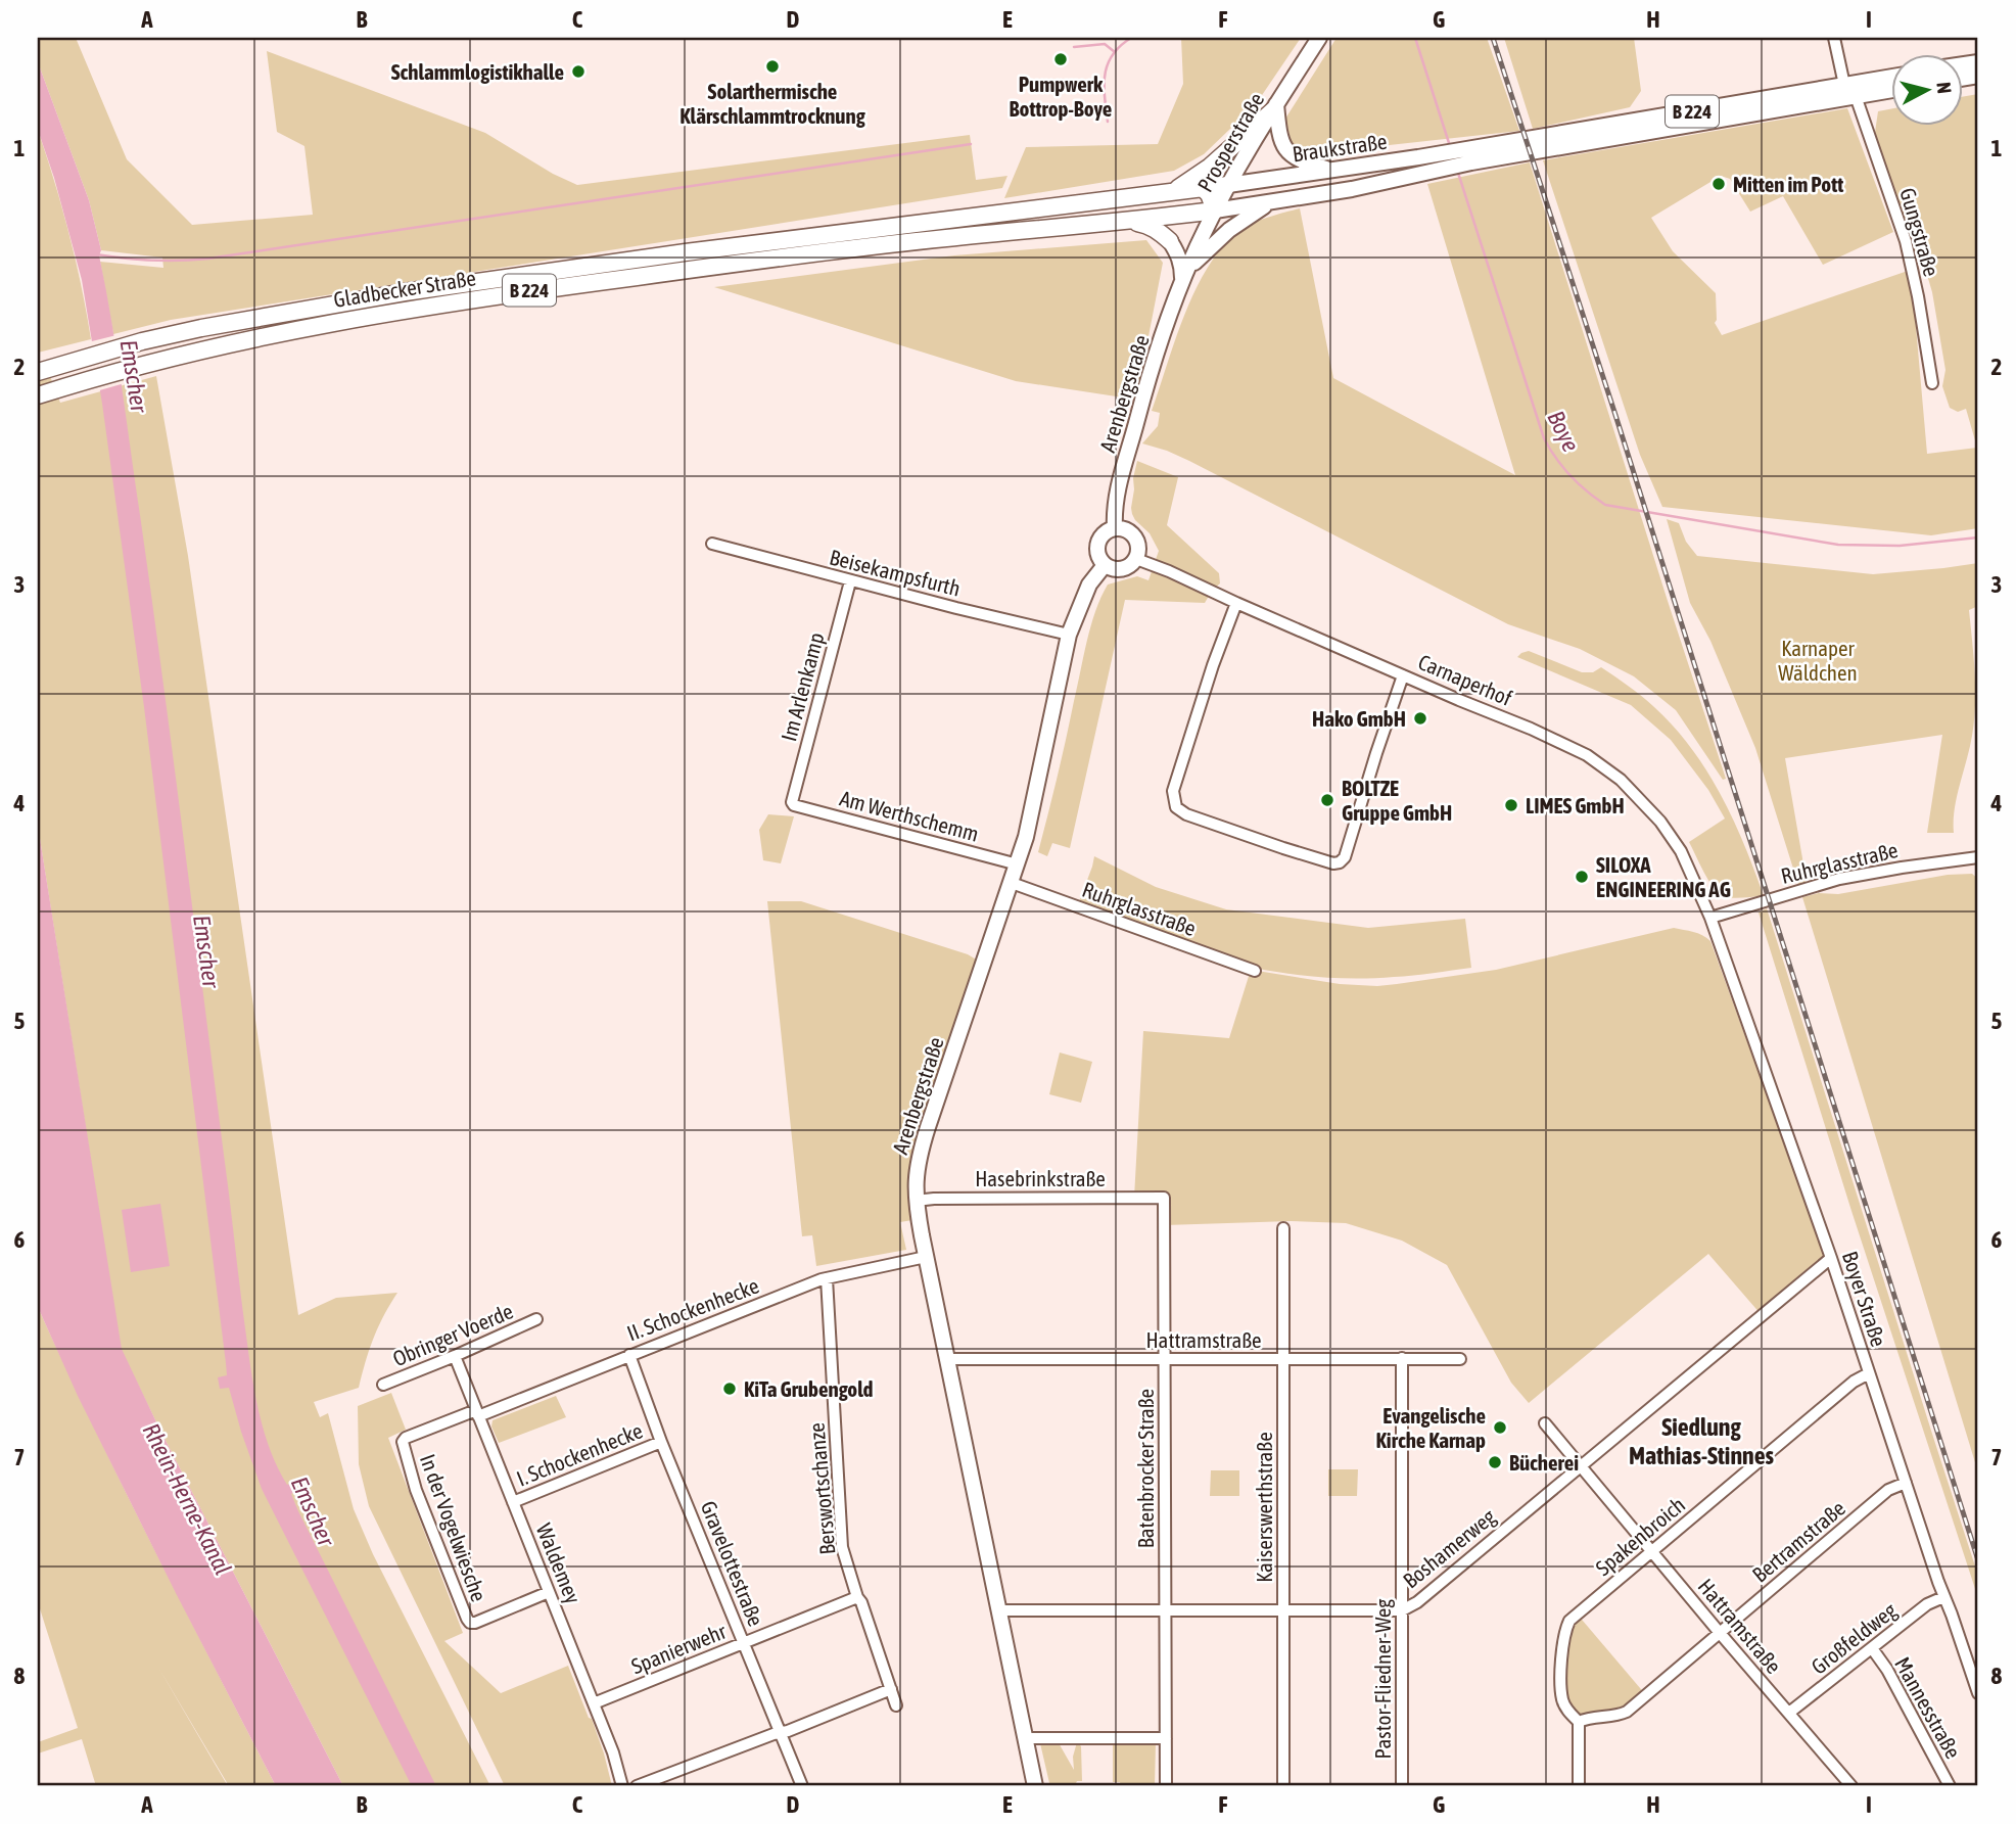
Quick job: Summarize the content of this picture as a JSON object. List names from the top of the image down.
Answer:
{
  "streets": {
    "highway": ["B 224", "Braukstraße", "Gladbecker Straße"],
    "main road": ["Prosperstraße", "Arenbergstraße"],
    "street": [
      "Gungstraße",
      "Beisekampsfurth",
      "Carnaperhof",
      "Im Arlenkamp",
      "Am Werthschemm",
      "Ruhrglasstraße",
      "Hasebrinkstraße",
      "Boyer Straße",
      "II. Schockenhecke",
      "Obringer Voerde",
      "Hattramstraße",
      "I. Schockenhecke",
      "Batenbrocker Straße",
      "Berswortschanze",
      "Kaiserswerthstraße",
      "In der Vogelwiesche",
      "Spakenbroich",
      "Bertramstraße",
      "Boshamerweg",
      "Waldemey",
      "Gravelottestraße",
      "Großfeldweg",
      "Spanierwehr",
      "Pastor-Fliedner-Weg",
      "Mannesstraße"
    ]
  },
  "crossings": [
    ["Prosperstraße", "Braukstraße"],
    ["Prosperstraße", "Arenbergstraße"],
    ["Braukstraße", "Gungstraße"],
    ["Braukstraße", "Gladbecker Straße"],
    ["Arenbergstraße", "Beisekampsfurth"],
    ["Arenbergstraße", "Carnaperhof"],
    ["Arenbergstraße", "Am Werthschemm"],
    ["Arenbergstraße", "Ruhrglasstraße"],
    ["Arenbergstraße", "Hasebrinkstraße"],
    ["Arenbergstraße", "II. Schockenhecke"],
    ["Arenbergstraße", "Hattramstraße"],
    ["Arenbergstraße", "Boshamerweg"],
    ["Beisekampsfurth", "Im Arlenkamp"],
    ["Carnaperhof", "Ruhrglasstraße"],
    ["Carnaperhof", "Boyer Straße"],
    ["Im Arlenkamp", "Am Werthschemm"],
    ["Ruhrglasstraße", "Boyer Straße"],
    ["Hasebrinkstraße", "Batenbrocker Straße"],
    ["Boyer Straße", "Spakenbroich"],
    ["Boyer Straße", "Bertramstraße"],
    ["Boyer Straße", "Boshamerweg"],
    ["Boyer Straße", "Großfeldweg"],
    ["II. Schockenhecke", "Berswortschanze"],
    ["II. Schockenhecke", "In der Vogelwiesche"],
    ["II. Schockenhecke", "Waldemey"],
    ["II. Schockenhecke", "Gravelottestraße"],
    ["Obringer Voerde", "Waldemey"],
    ["Hattramstraße", "Batenbrocker Straße"],
    ["Hattramstraße", "Kaiserswerthstraße"],
    ["Hattramstraße", "Spakenbroich"],
    ["Hattramstraße", "Bertramstraße"],
    ["Hattramstraße", "Boshamerweg"],
    ["Hattramstraße", "Großfeldweg"],
    ["Hattramstraße", "Pastor-Fliedner-Weg"],
    ["I. Schockenhecke", "Waldemey"],
    ["I. Schockenhecke", "Gravelottestraße"],
    ["Batenbrocker Straße", "Boshamerweg"],
    ["Berswortschanze", "Spanierwehr"],
    ["Kaiserswerthstraße", "Boshamerweg"],
    ["In der Vogelwiesche", "Waldemey"],
    ["Spakenbroich", "Bertramstraße"],
    ["Boshamerweg", "Pastor-Fliedner-Weg"],
    ["Waldemey", "Spanierwehr"],
    ["Gravelottestraße", "Spanierwehr"],
    ["Großfeldweg", "Mannesstraße"]
  ],
  "districts": ["Siedlung Mathias-Stinnes"],
  "water": ["Emscher", "Boye", "Rhein-Herne-Kanal"],
  "parks": ["Karnaper Wäldchen"],
  "places": [
    "Pumpwerk Bottrop-Boye",
    "Solarthermische Klärschlammtrocknung",
    "Schlammlogistikhalle",
    "Mitten im Pott",
    "Hako GmbH",
    "BOLTZE Gruppe GmbH",
    "LIMES GmbH",
    "SILOXA ENGINEERING AG",
    "KiTa Grubengold",
    "Evangelische Kirche Karnap",
    "Bücherei"
  ],
  "north": "right",
  "grid": {
    "columns": [
      "A",
      "B",
      "C",
      "D",
      "E",
      "F",
      "G",
      "H",
      "I"
    ],
    "rows": [
      "1",
      "2",
      "3",
      "4",
      "5",
      "6",
      "7",
      "8"
    ]
  }
}
